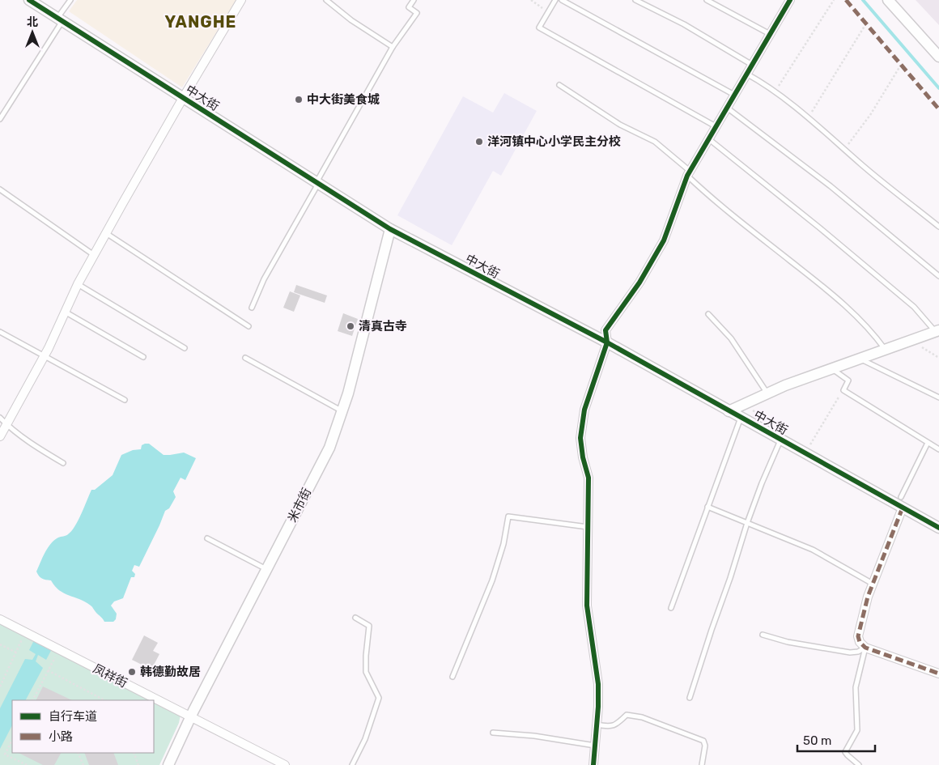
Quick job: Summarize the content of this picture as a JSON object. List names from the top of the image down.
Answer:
{
  "streets": {
    "street": ["中大街", "米市街", "凤祥街"]
  },
  "crossings": [
    ["中大街", "米市街"],
    ["米市街", "凤祥街"]
  ],
  "districts": ["YANGHE"],
  "places": [
    "中大街美食城",
    "洋河镇中心小学民主分校",
    "清真古寺",
    "韩德勤故居"
  ],
  "legend": ["自行车道", "小路"],
  "scale_bar": "50 m",
  "north": "top"
}
